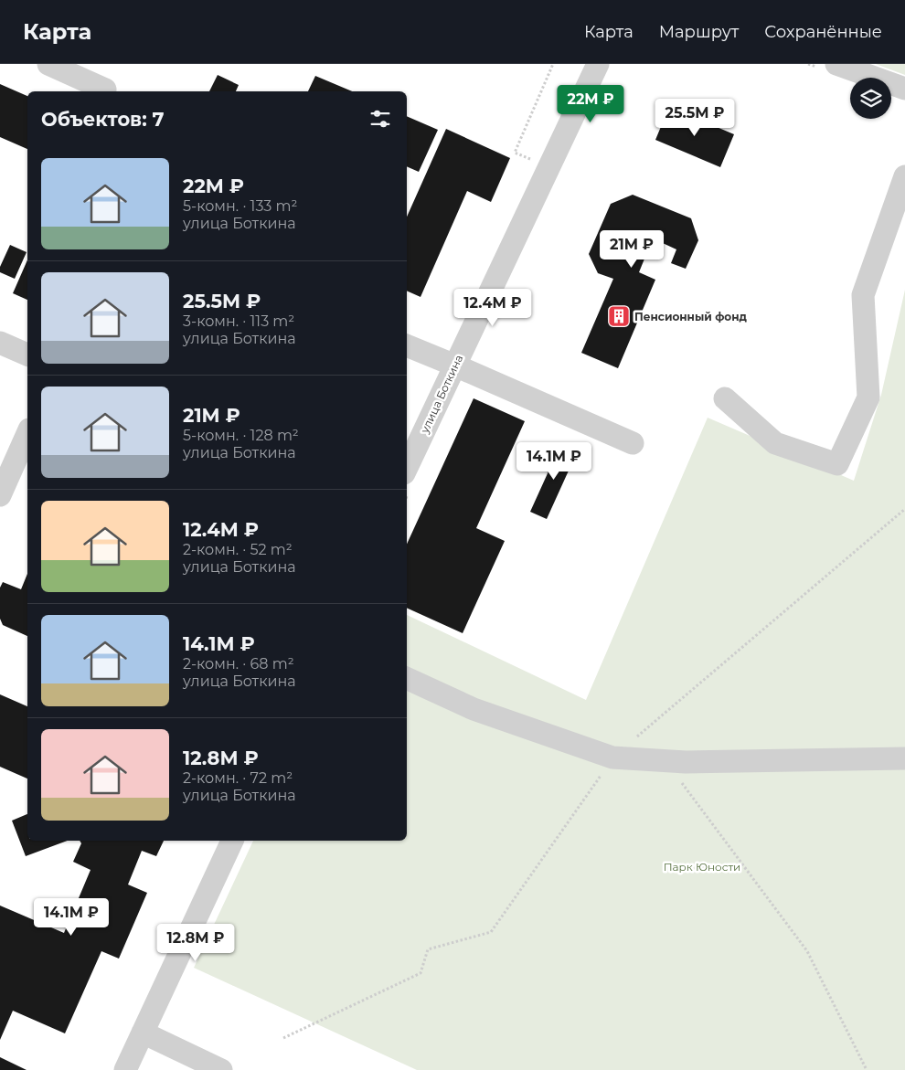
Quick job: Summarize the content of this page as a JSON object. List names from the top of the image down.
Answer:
{
  "streets": {
    "street": ["улица Боткина"]
  },
  "parks": ["Парк Юности"],
  "places": {
    "building": ["Пенсионный фонд"]
  },
  "page": {
    "header": "Карта",
    "nav": ["Карта", "Маршрут", "Сохранённые"],
    "price": [
      "22M ₽",
      "25.5M ₽",
      "21M ₽",
      "12.4M ₽",
      "14.1M ₽",
      "14.1M ₽",
      "12.8M ₽"
    ],
    "heading": "Объектов: 7",
    "list": [
      {
        "name": "22M ₽",
        "note": "5-комн. · 133 m² · улица Боткина"
      },
      {
        "name": "25.5M ₽",
        "note": "3-комн. · 113 m² · улица Боткина"
      },
      {
        "name": "21M ₽",
        "note": "5-комн. · 128 m² · улица Боткина"
      },
      {
        "name": "12.4M ₽",
        "note": "2-комн. · 52 m² · улица Боткина"
      },
      {
        "name": "14.1M ₽",
        "note": "2-комн. · 68 m² · улица Боткина"
      },
      {
        "name": "12.8M ₽",
        "note": "2-комн. · 72 m² · улица Боткина"
      }
    ]
  }
}
